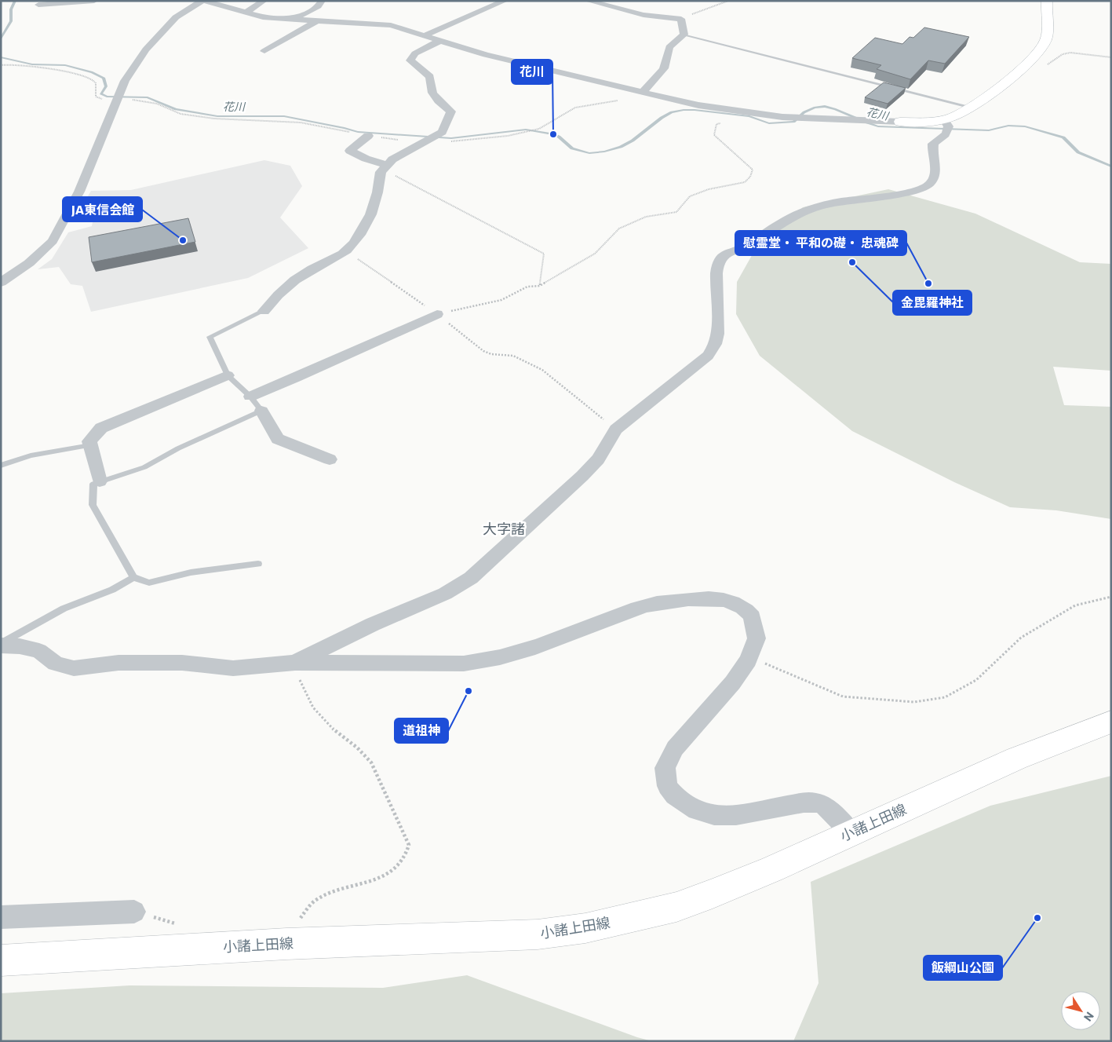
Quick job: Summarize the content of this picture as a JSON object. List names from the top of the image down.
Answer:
{
  "streets": {
    "main road": ["小諸上田線"]
  },
  "districts": ["大字諸"],
  "water": ["花川"],
  "places": [
    "花川",
    "JA東信会館",
    "金毘羅神社",
    "慰霊堂・ 平和の礎・ 忠魂碑",
    "道祖神",
    "飯綱山公園"
  ],
  "north": "bottom right"
}
